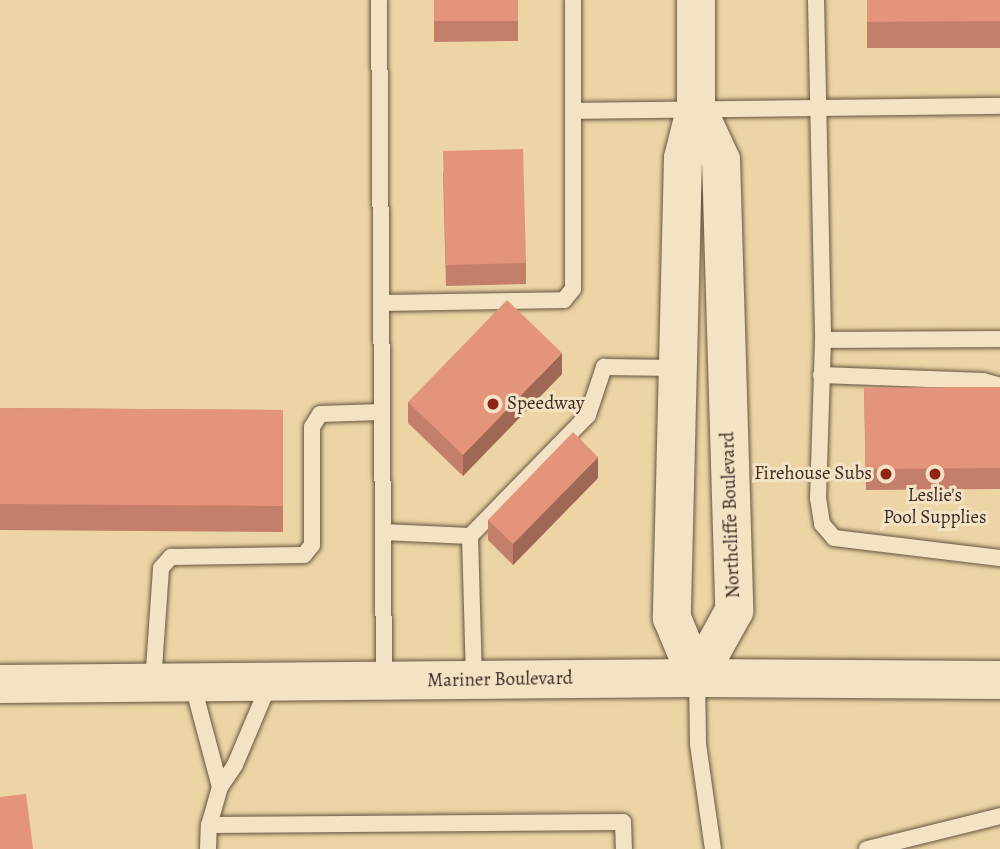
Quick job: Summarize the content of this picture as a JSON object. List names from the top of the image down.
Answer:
{
  "streets": {
    "main road": ["Northcliffe Boulevard", "Mariner Boulevard"]
  },
  "crossings": [
    ["Northcliffe Boulevard", "Mariner Boulevard"]
  ],
  "places": ["Speedway", "Firehouse Subs", "Leslie's Pool Supplies"]
}
